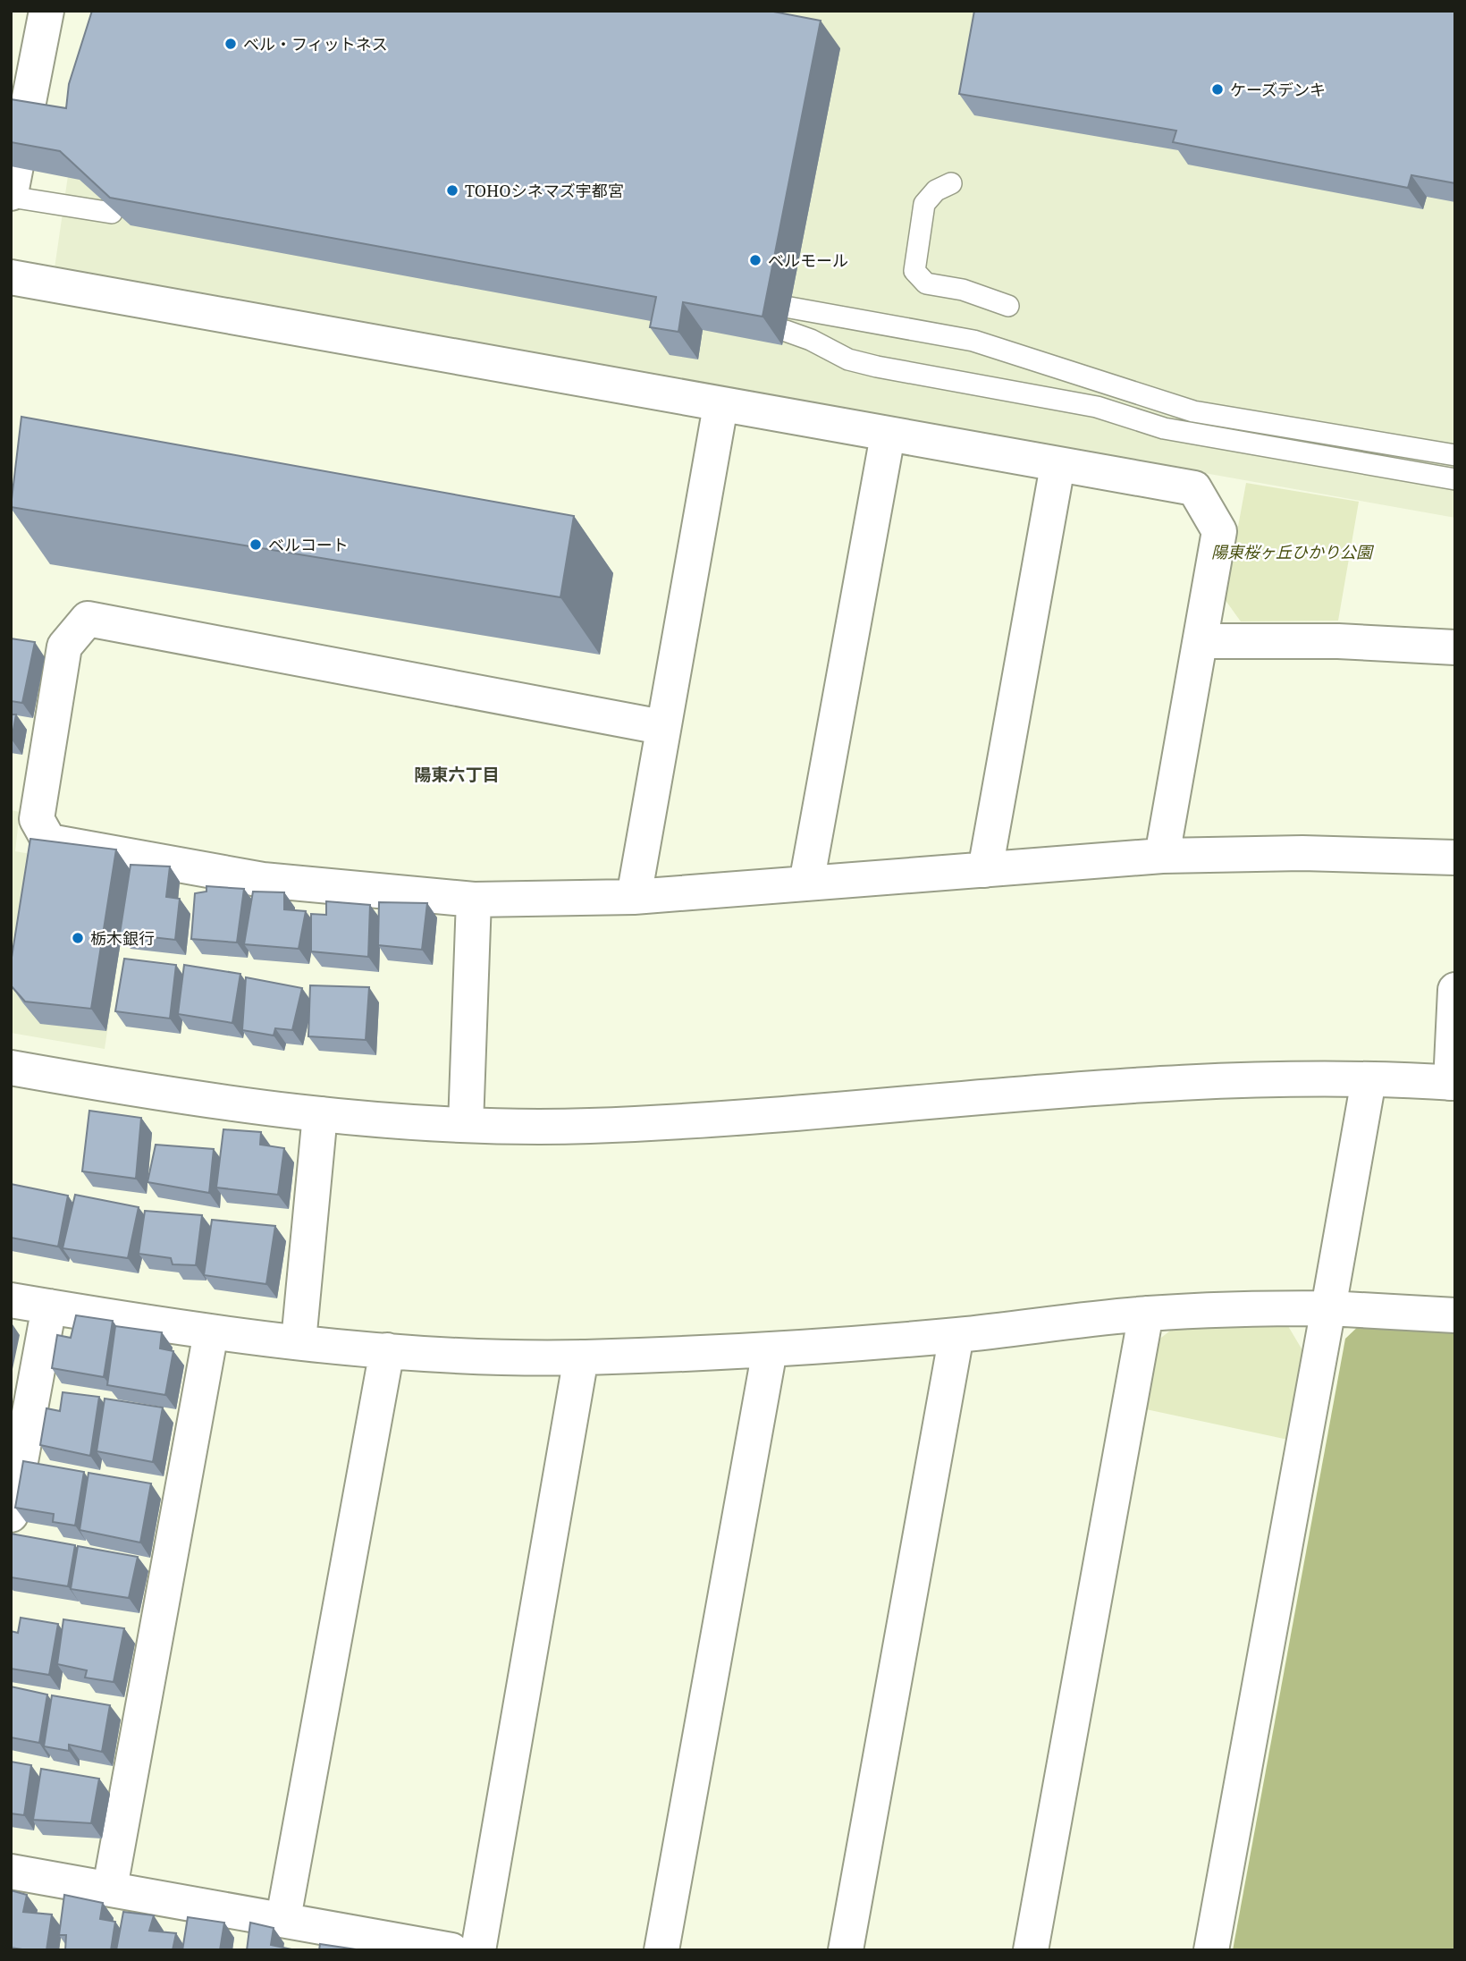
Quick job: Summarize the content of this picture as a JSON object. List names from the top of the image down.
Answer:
{
  "districts": ["陽東六丁目"],
  "parks": ["陽東桜ヶ丘ひかり公園"],
  "places": [
    "ベル・フィットネス",
    "ケーズデンキ",
    "TOHOシネマズ宇都宮",
    "ベルモール",
    "ベルコート",
    "栃木銀行"
  ]
}
